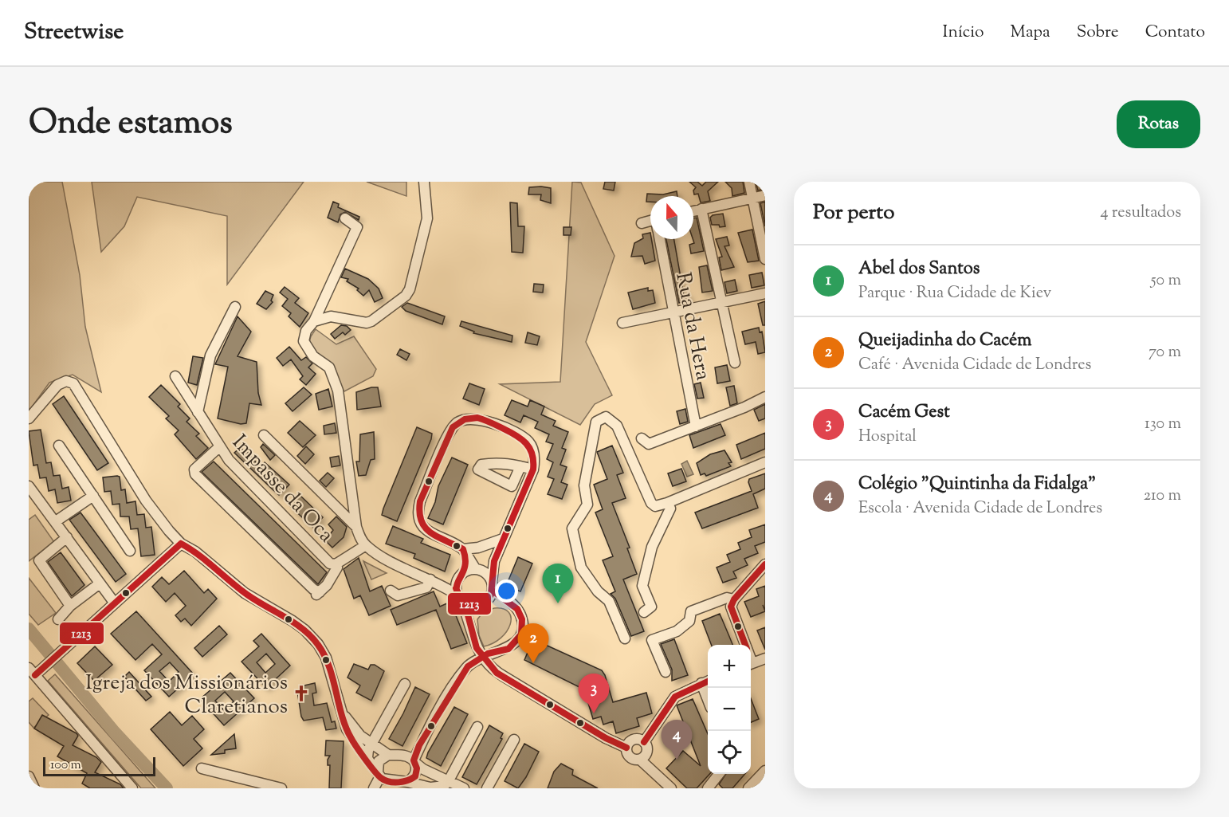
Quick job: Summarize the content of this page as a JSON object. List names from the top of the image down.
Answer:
{
  "streets": {
    "street": ["Rua da Hera", "Impasse da Oca"]
  },
  "places": {
    "church": ["Igreja dos Missionários Claretianos"]
  },
  "lines": ["transit line 1213"],
  "scale_bar": "100 m",
  "north": "top",
  "page": {
    "header": "Streetwise",
    "nav": [
      "Início",
      "Mapa",
      "Sobre",
      "Contato"
    ],
    "title": "Onde estamos",
    "buttons": "Rotas",
    "heading": ["Por perto", "4 resultados"],
    "list": [
      {
        "mark": "1",
        "name": "Abel dos Santos",
        "note": "Parque · Rua Cidade de Kiev",
        "value": "50 m"
      },
      {
        "mark": "2",
        "name": "Queijadinha do Cacém",
        "note": "Café · Avenida Cidade de Londres",
        "value": "70 m"
      },
      {
        "mark": "3",
        "name": "Cacém Gest",
        "note": "Hospital",
        "value": "130 m"
      },
      {
        "mark": "4",
        "name": "Colégio \"Quintinha da Fidalga\"",
        "note": "Escola · Avenida Cidade de Londres",
        "value": "210 m"
      }
    ],
    "pins": [
      "1",
      "2",
      "3",
      "4"
    ],
    "map_buttons": ["+", "−"],
    "scale": "100 m"
  }
}
